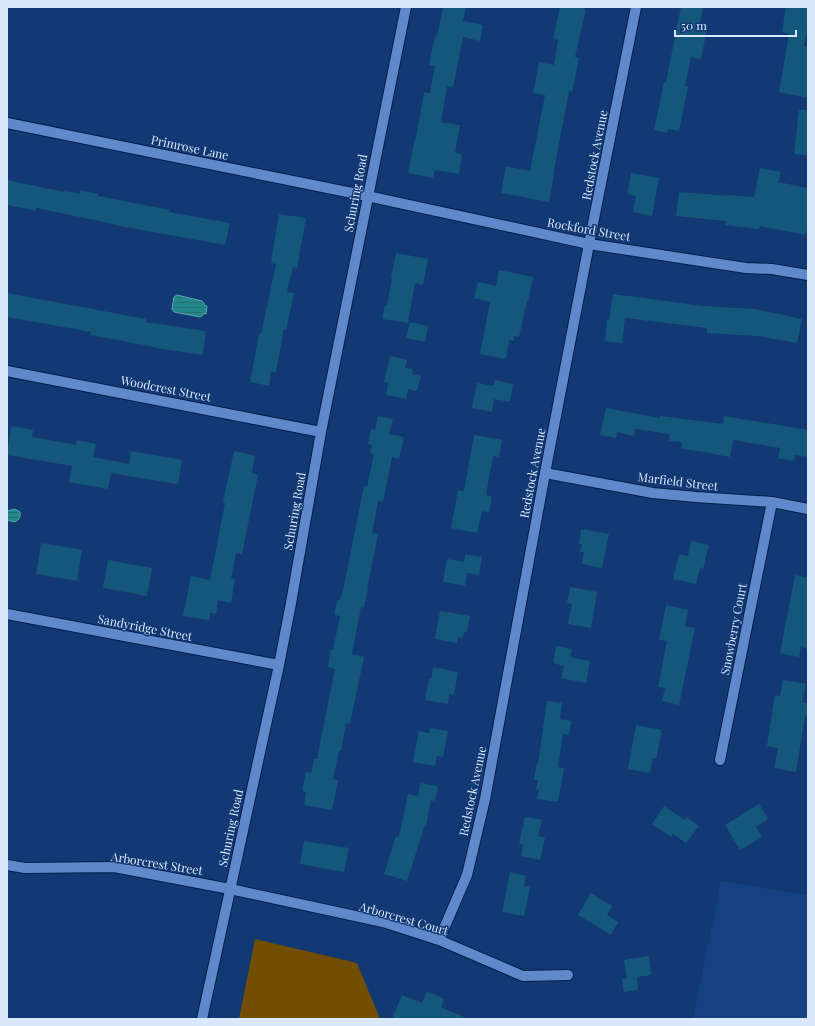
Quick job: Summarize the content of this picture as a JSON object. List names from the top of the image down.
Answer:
{
  "streets": {
    "street": [
      "Primrose Lane",
      "Redstock Avenue",
      "Schuring Road",
      "Rockford Street",
      "Woodcrest Street",
      "Marfield Street",
      "Sandyridge Street",
      "Snowberry Court",
      "Arborcrest Street",
      "Arborcrest Court"
    ]
  },
  "crossings": [
    ["Primrose Lane", "Schuring Road"],
    ["Primrose Lane", "Rockford Street"],
    ["Redstock Avenue", "Rockford Street"],
    ["Redstock Avenue", "Marfield Street"],
    ["Redstock Avenue", "Arborcrest Court"],
    ["Schuring Road", "Rockford Street"],
    ["Schuring Road", "Woodcrest Street"],
    ["Schuring Road", "Sandyridge Street"],
    ["Schuring Road", "Arborcrest Street"],
    ["Schuring Road", "Arborcrest Court"],
    ["Marfield Street", "Snowberry Court"],
    ["Arborcrest Street", "Arborcrest Court"]
  ],
  "scale_bar": "50 m"
}
